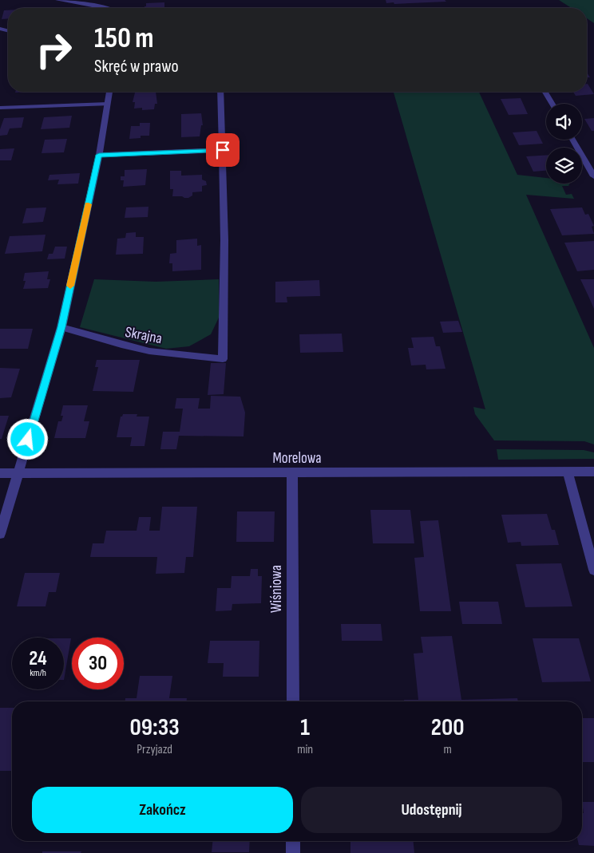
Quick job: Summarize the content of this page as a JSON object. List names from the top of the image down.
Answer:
{
  "streets": {
    "street": ["Skrajna", "Morelowa", "Wiśniowa"]
  },
  "crossings": [
    ["Morelowa", "Wiśniowa"]
  ],
  "page": {
    "turn": ["150 m", "Skręć w prawo"],
    "speed": "24 km/h",
    "limit": "30",
    "eta": [
      "09:33",
      "Przyjazd",
      "1",
      "min",
      "200",
      "m"
    ],
    "buttons": ["Zakończ", "Udostępnij"]
  }
}
